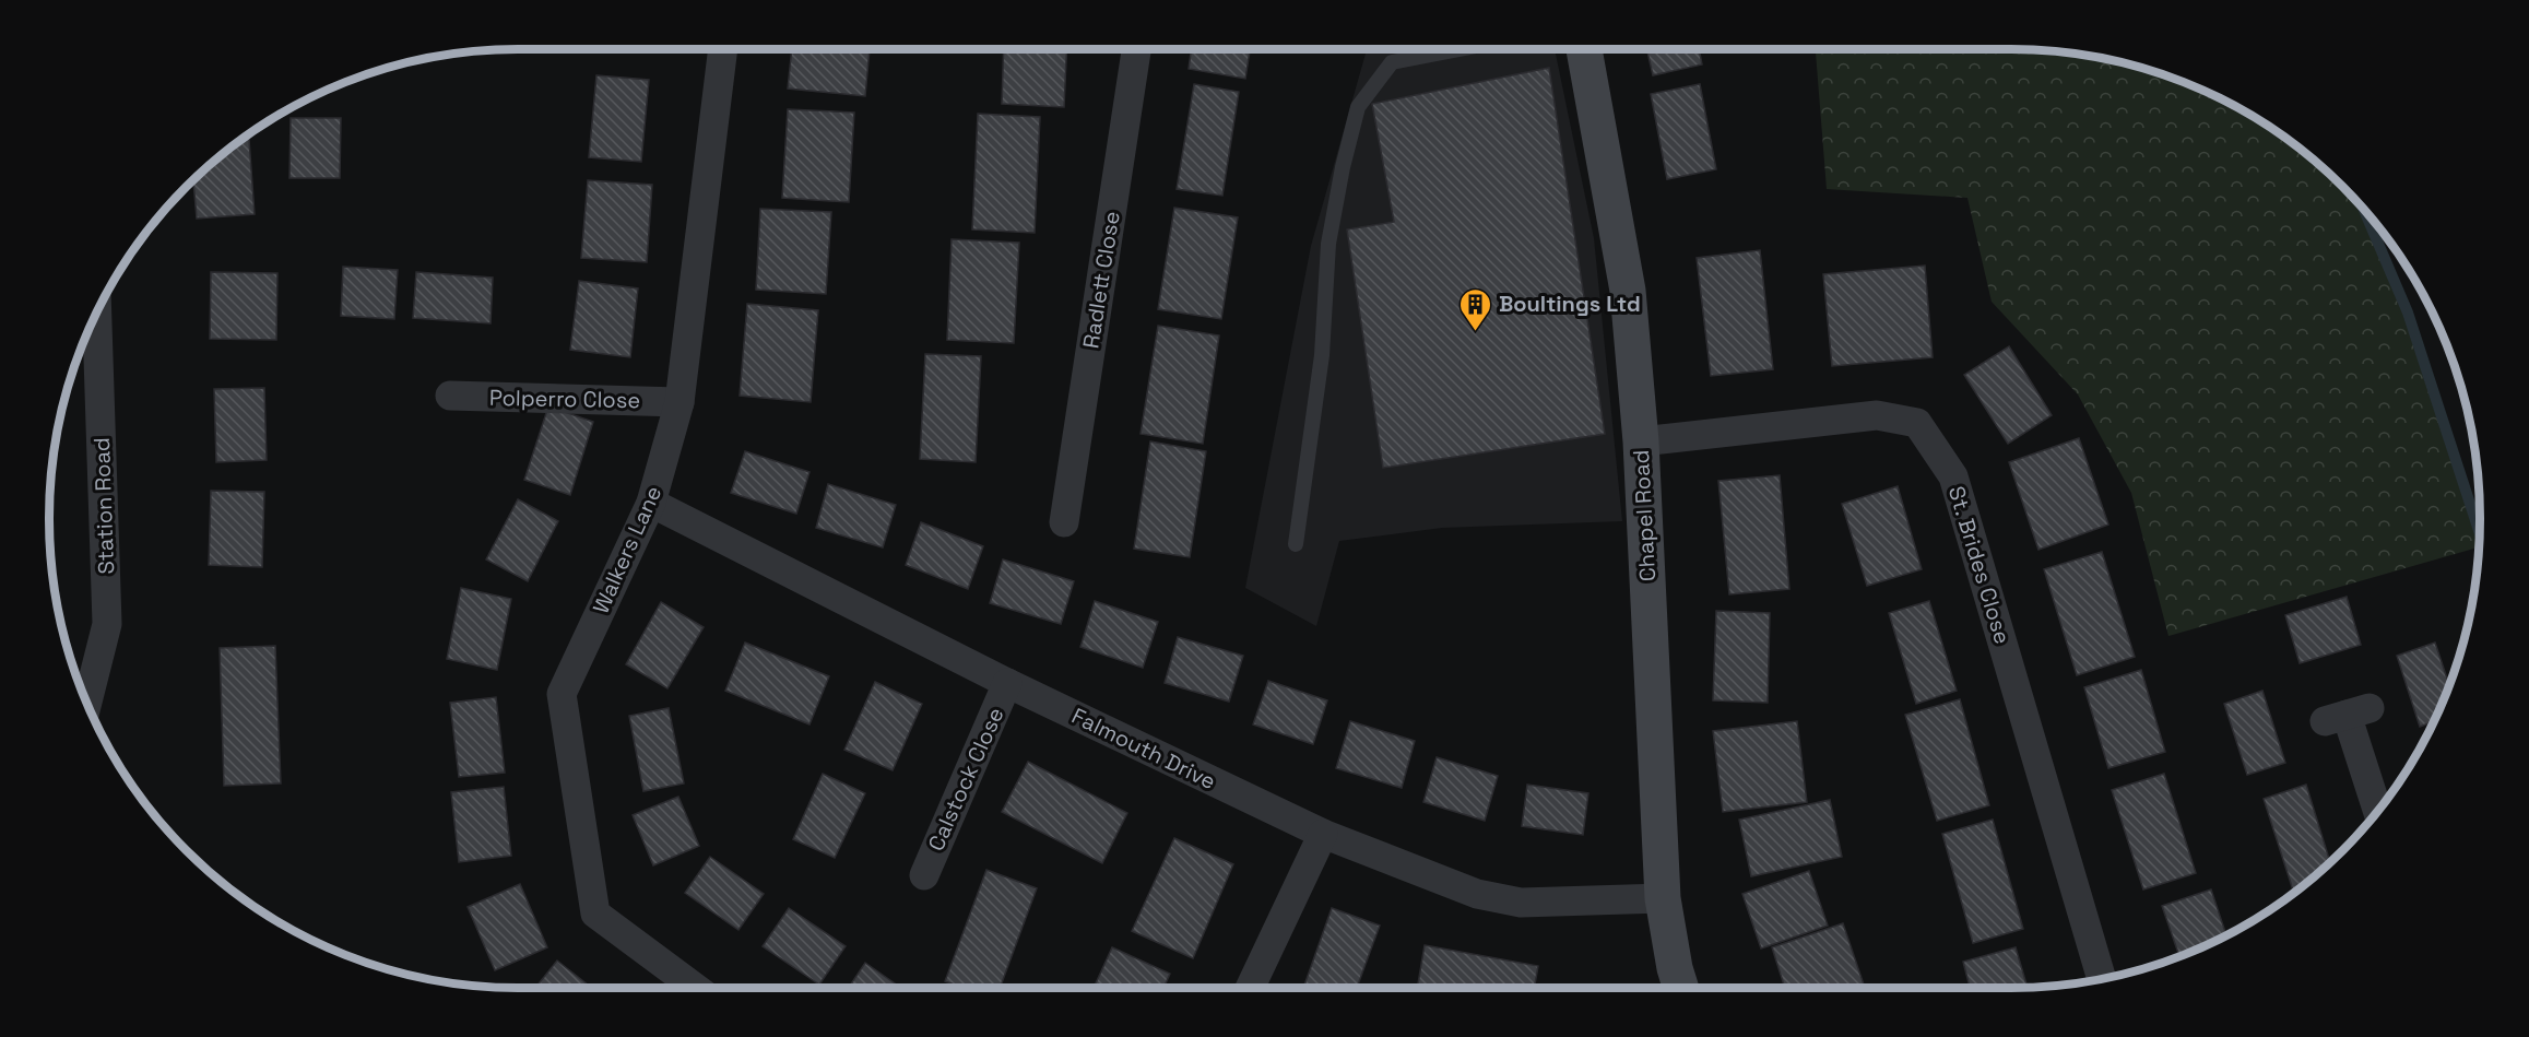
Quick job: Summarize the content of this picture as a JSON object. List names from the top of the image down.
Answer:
{
  "streets": {
    "street": [
      "Radlett Close",
      "Polperro Close",
      "Station Road",
      "Chapel Road",
      "Walkers Lane",
      "St. Brides Close",
      "Falmouth Drive",
      "Calstock Close"
    ]
  },
  "crossings": [
    ["Polperro Close", "Walkers Lane"],
    ["Chapel Road", "St. Brides Close"],
    ["Chapel Road", "Falmouth Drive"],
    ["Walkers Lane", "Falmouth Drive"],
    ["Falmouth Drive", "Calstock Close"]
  ],
  "places": {
    "building": ["Boultings Ltd"]
  }
}
